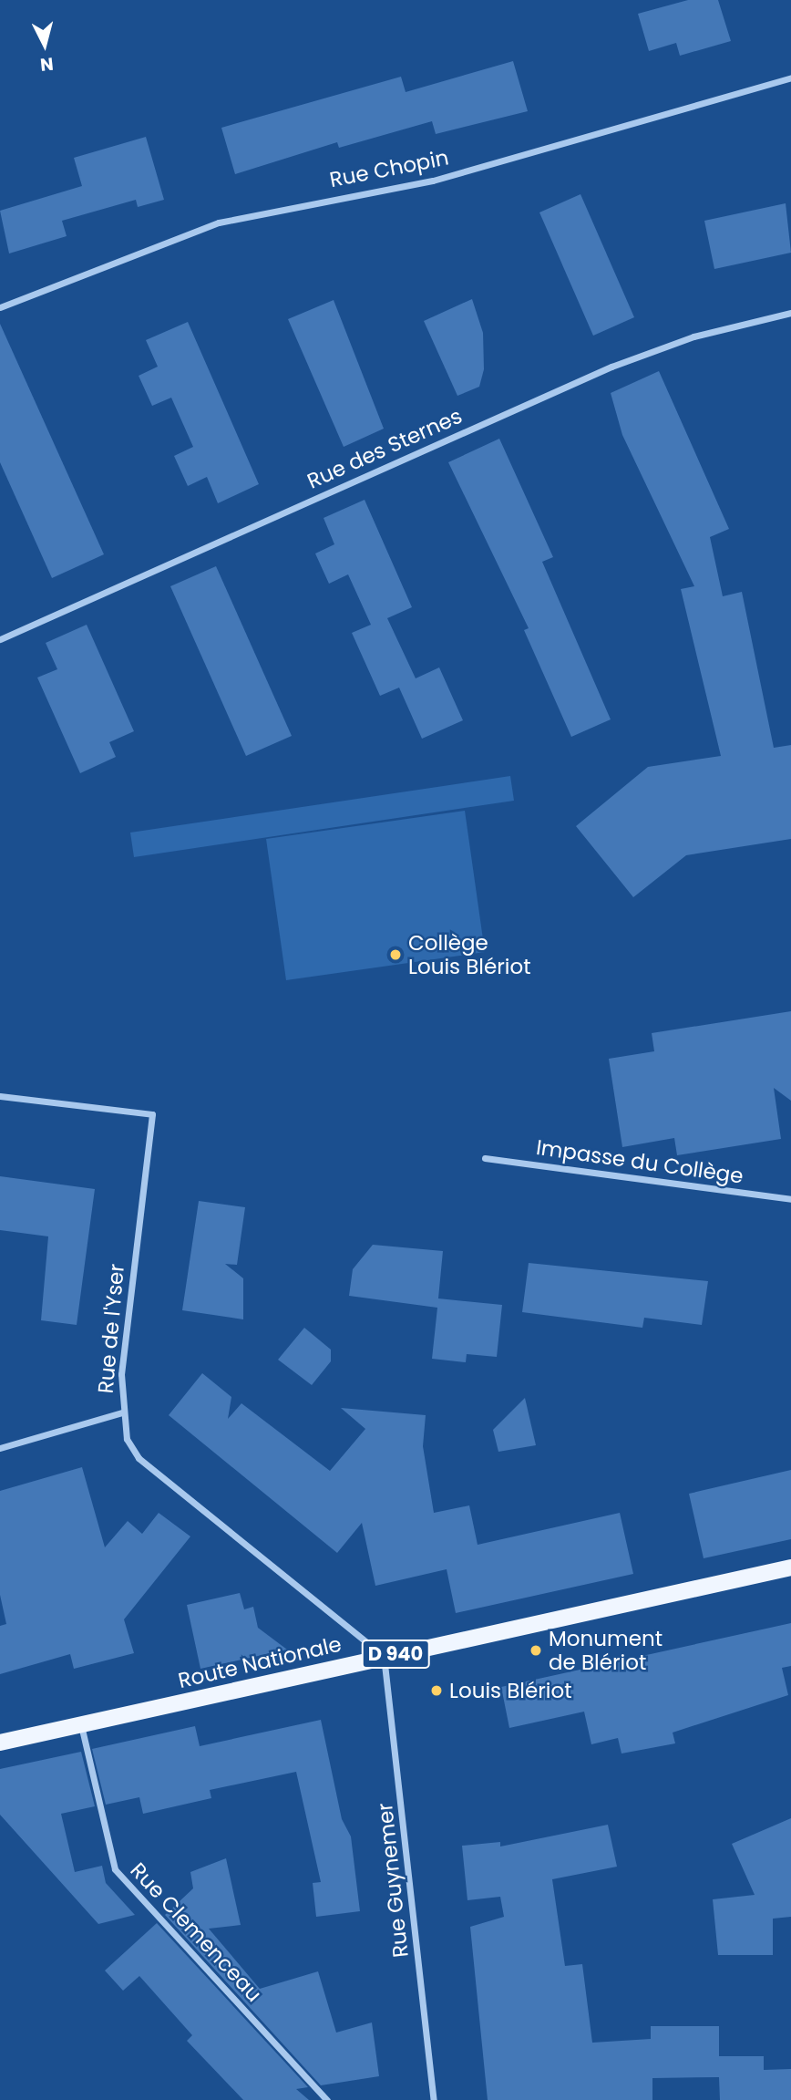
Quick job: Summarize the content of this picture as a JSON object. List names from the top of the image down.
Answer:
{
  "streets": {
    "main road": ["D 940", "Route Nationale"],
    "street": [
      "Rue Chopin",
      "Rue des Sternes",
      "Impasse du Collège",
      "Rue de l'Yser",
      "Rue Guynemer",
      "Rue Clemenceau"
    ]
  },
  "crossings": [
    ["Rue de l'Yser", "Route Nationale"],
    ["Rue de l'Yser", "Rue Guynemer"],
    ["Route Nationale", "Rue Guynemer"],
    ["Route Nationale", "Rue Clemenceau"]
  ],
  "places": ["Collège Louis Blériot", "Monument de Blériot", "Louis Blériot"],
  "north": "bottom"
}
